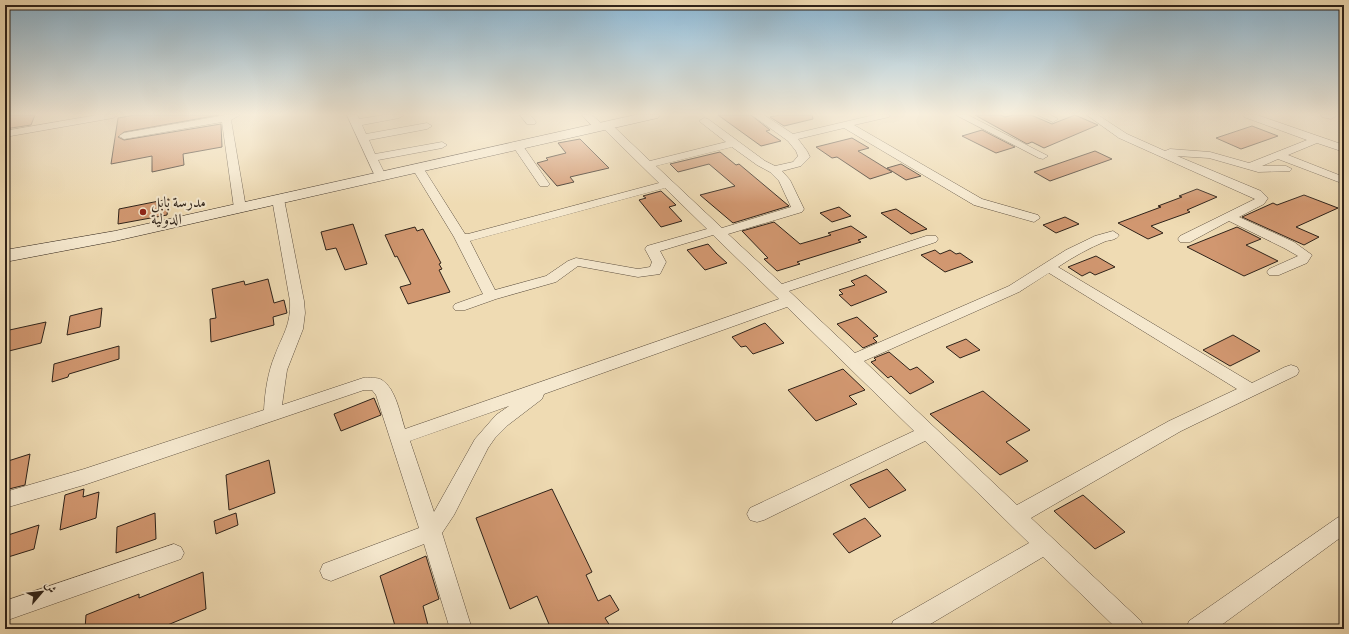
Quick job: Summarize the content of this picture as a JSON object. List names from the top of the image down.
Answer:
{
  "places": ["مدرسة بابل الدولية"],
  "north": "top right"
}
